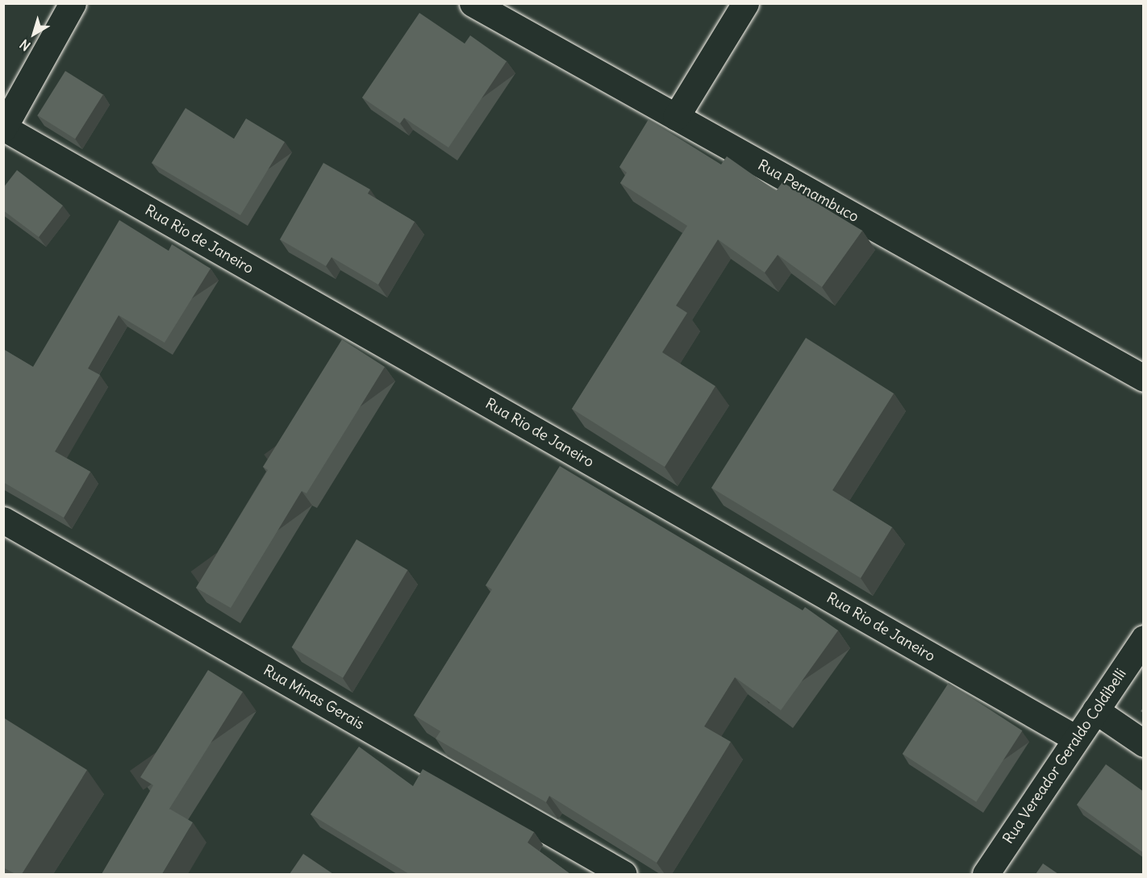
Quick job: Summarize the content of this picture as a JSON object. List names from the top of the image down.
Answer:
{
  "streets": {
    "street": [
      "Rua Pernambuco",
      "Rua Rio de Janeiro",
      "Rua Minas Gerais",
      "Rua Vereador Geraldo Coldibelli"
    ]
  },
  "crossings": [
    ["Rua Rio de Janeiro", "Rua Vereador Geraldo Coldibelli"]
  ],
  "north": "bottom left"
}
